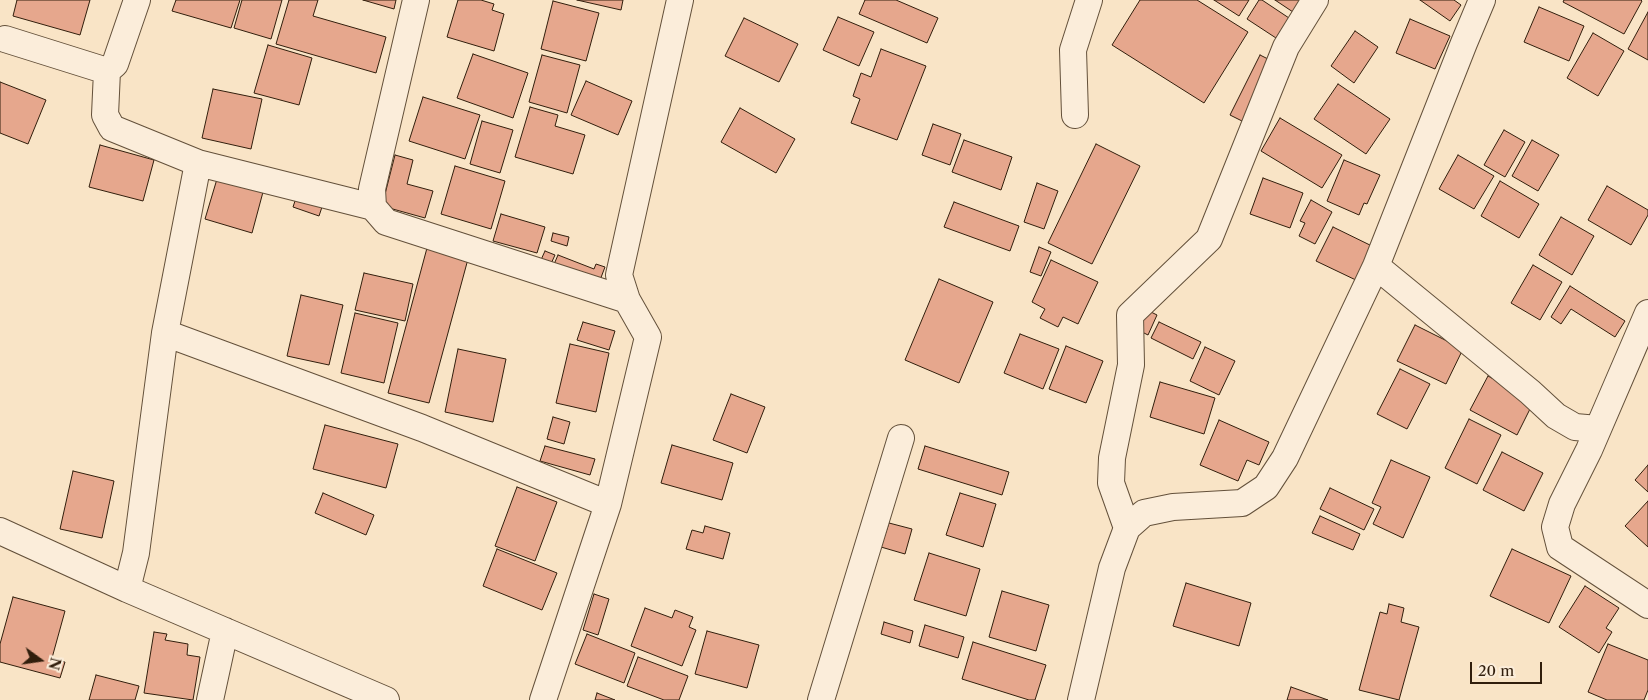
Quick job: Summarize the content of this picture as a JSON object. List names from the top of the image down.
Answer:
{
  "scale_bar": "20 m",
  "north": "right"
}
